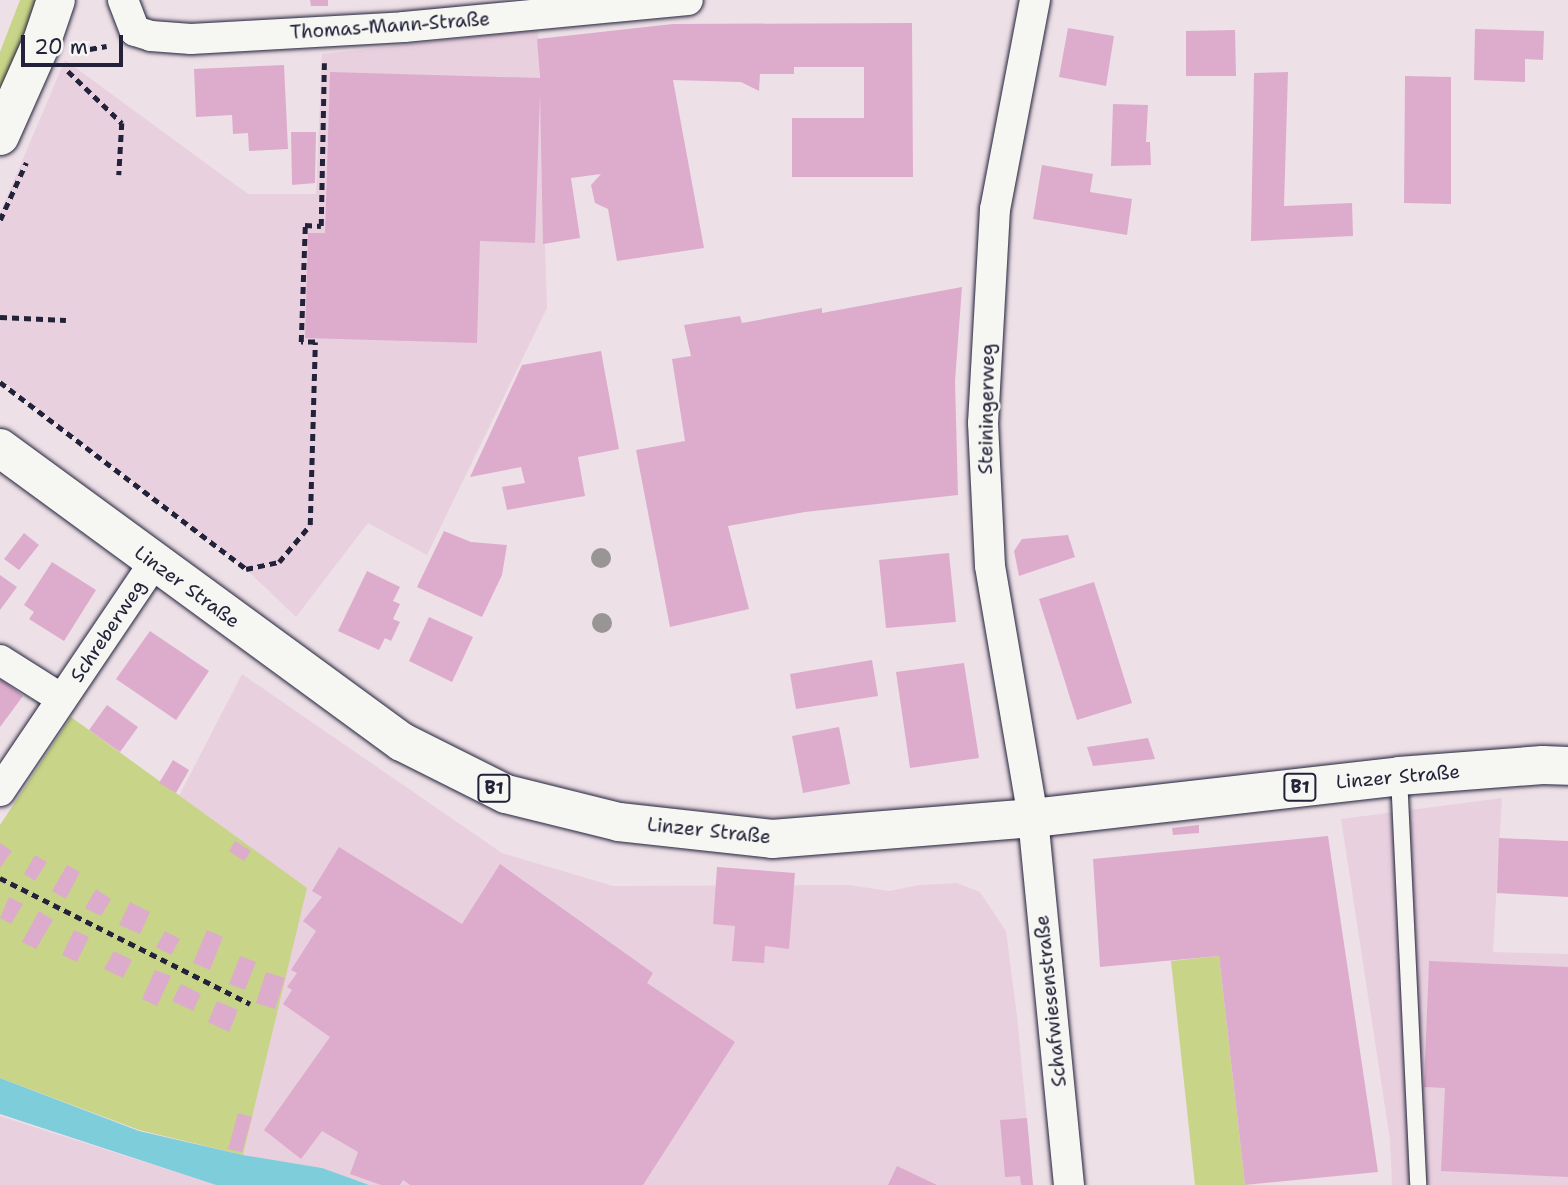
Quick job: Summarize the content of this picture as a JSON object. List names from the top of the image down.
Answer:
{
  "streets": {
    "main road": ["Linzer Straße", "B1"],
    "street": [
      "Thomas-Mann-Straße",
      "Steiningerweg",
      "Schreberweg",
      "Schafwiesenstraße"
    ]
  },
  "crossings": [
    ["Steiningerweg", "Linzer Straße"],
    ["Steiningerweg", "Schafwiesenstraße"],
    ["Linzer Straße", "Schreberweg"],
    ["Linzer Straße", "Schafwiesenstraße"]
  ],
  "scale_bar": "20 m"
}
